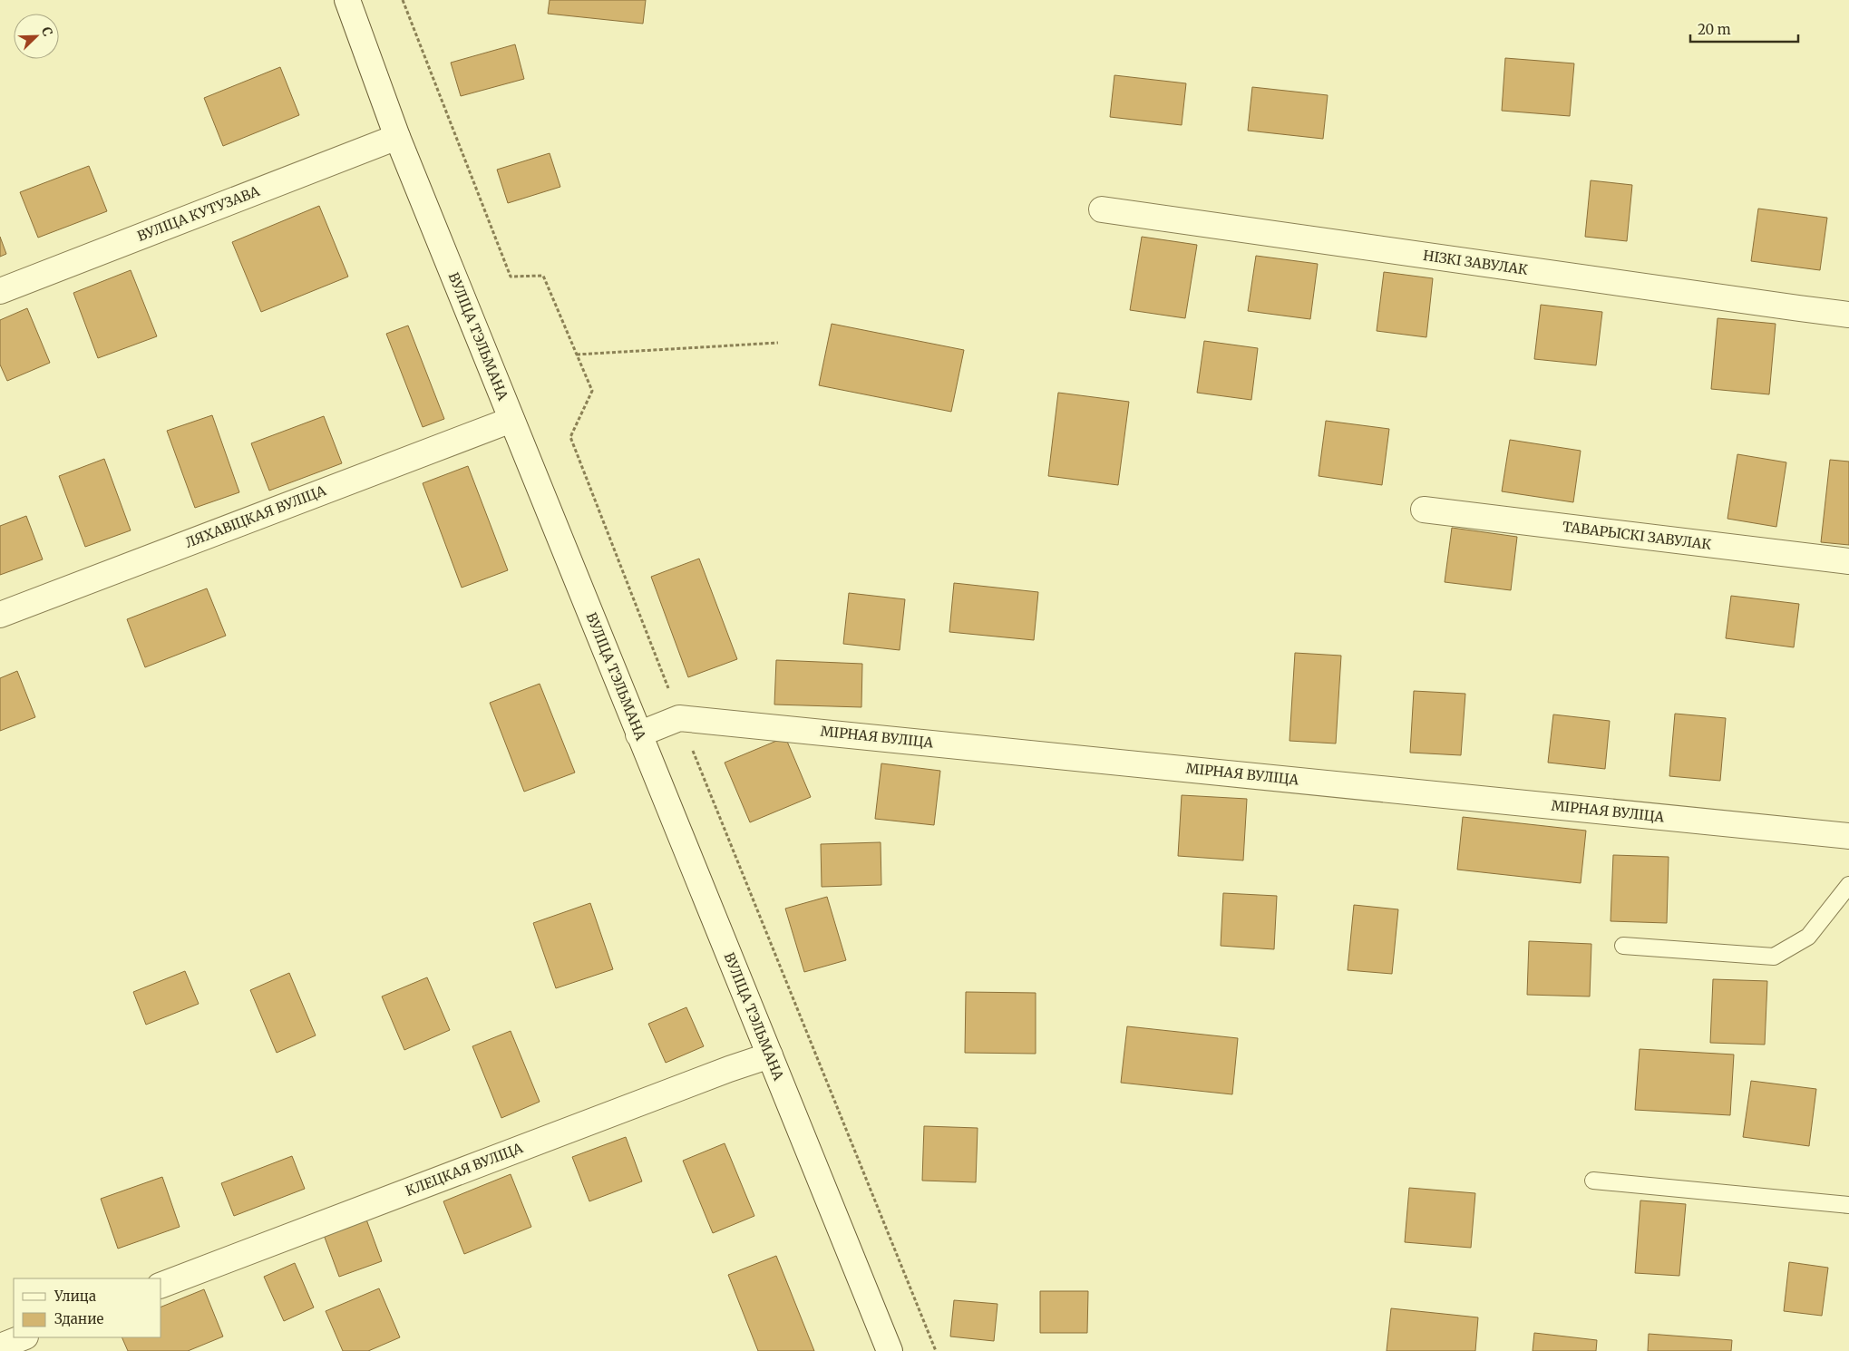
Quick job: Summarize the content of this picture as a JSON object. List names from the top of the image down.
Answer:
{
  "streets": {
    "street": [
      "ВУЛІЦА КУТУЗАВА",
      "НІЗКІ ЗАВУЛАК",
      "ВУЛІЦА ТЭЛЬМАНА",
      "ЛЯХАВІЦКАЯ ВУЛІЦА",
      "ТАВАРЫСКІ ЗАВУЛАК",
      "МІРНАЯ ВУЛІЦА",
      "КЛЕЦКАЯ ВУЛІЦА"
    ]
  },
  "crossings": [
    ["ВУЛІЦА КУТУЗАВА", "ВУЛІЦА ТЭЛЬМАНА"],
    ["ВУЛІЦА ТЭЛЬМАНА", "ЛЯХАВІЦКАЯ ВУЛІЦА"],
    ["ВУЛІЦА ТЭЛЬМАНА", "МІРНАЯ ВУЛІЦА"],
    ["ВУЛІЦА ТЭЛЬМАНА", "КЛЕЦКАЯ ВУЛІЦА"]
  ],
  "legend": ["Улица", "Здание"],
  "scale_bar": "20 m",
  "north": "top right"
}
